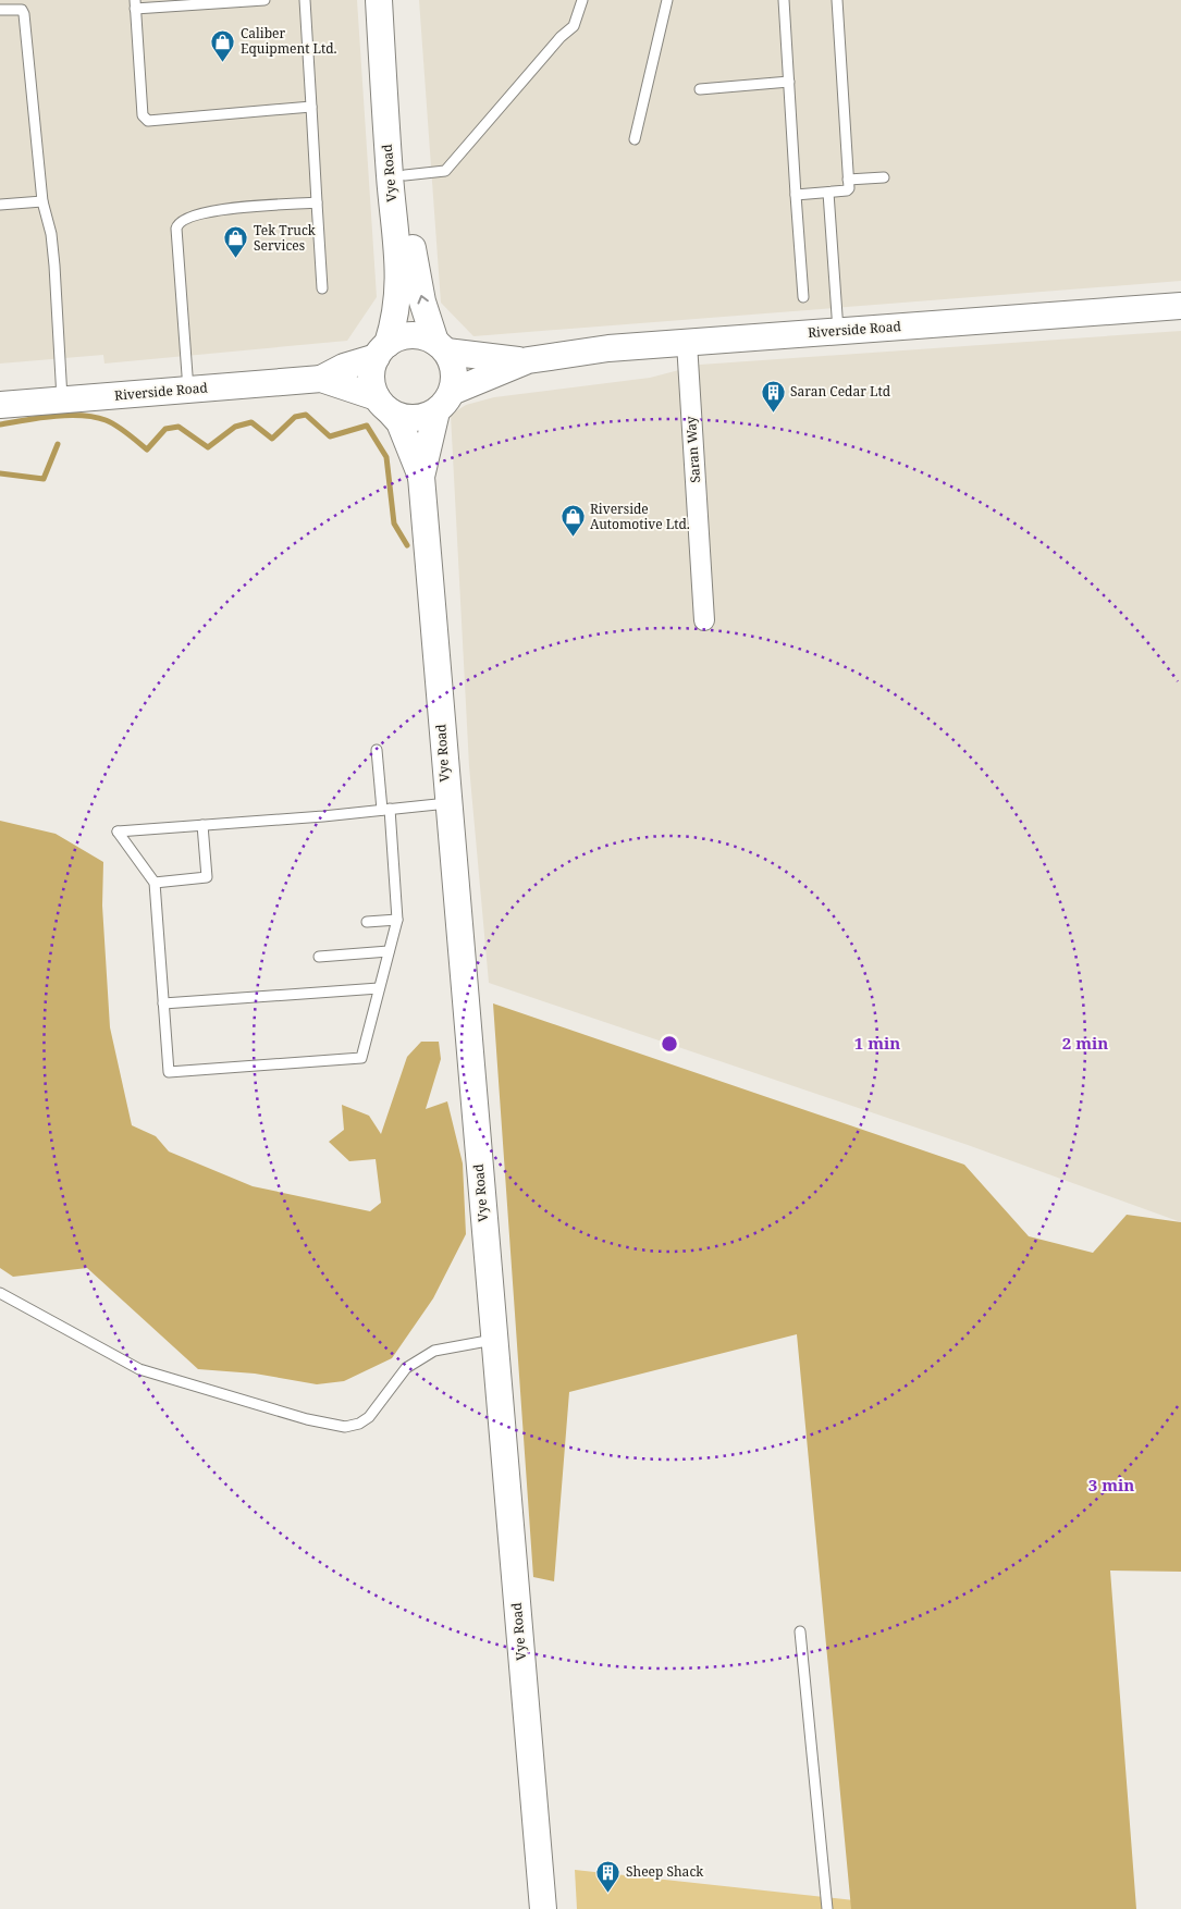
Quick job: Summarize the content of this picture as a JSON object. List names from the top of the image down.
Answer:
{
  "streets": {
    "main road": ["Vye Road", "Riverside Road"],
    "street": ["Saran Way"]
  },
  "crossings": [
    ["Vye Road", "Riverside Road"],
    ["Riverside Road", "Saran Way"]
  ],
  "places": {
    "shop": ["Caliber Equipment Ltd.", "Tek Truck Services", "Riverside Automotive Ltd."],
    "building": ["Saran Cedar Ltd", "Sheep Shack"]
  },
  "rings": ["1 min", "2 min", "3 min"]
}
